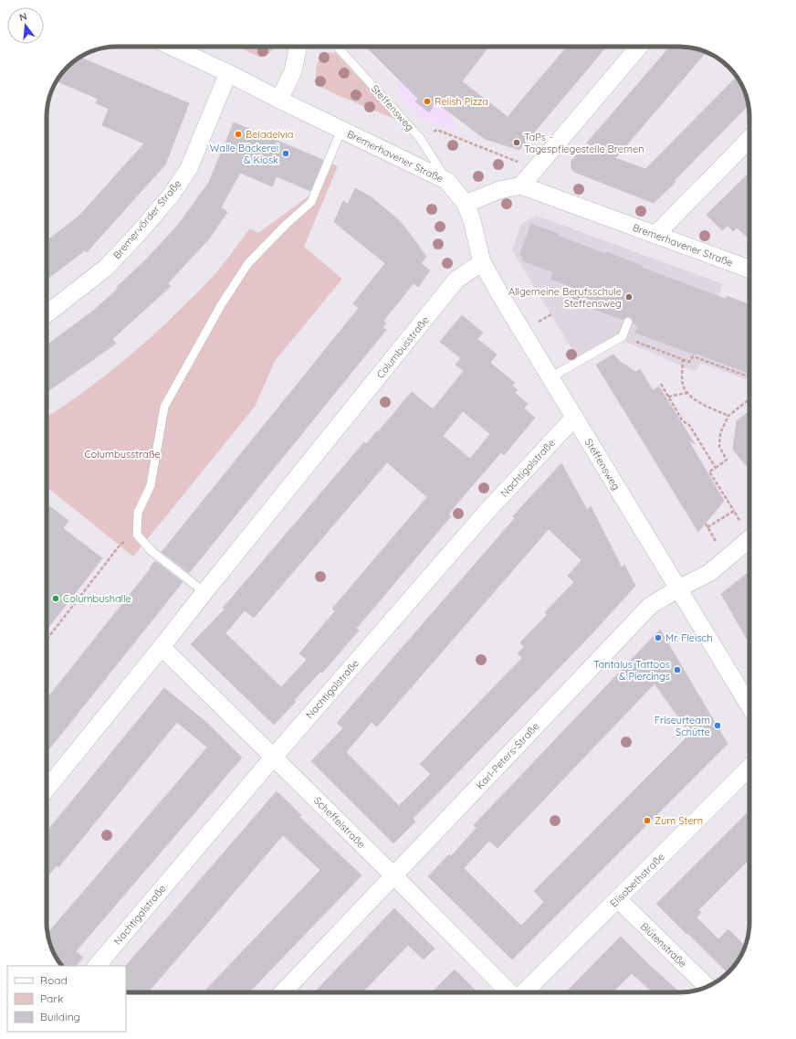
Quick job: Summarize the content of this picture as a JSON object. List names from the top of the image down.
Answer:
{
  "streets": {
    "street": [
      "Steffensweg",
      "Bremerhavener Straße",
      "Bremervörder Straße",
      "Columbusstraße",
      "Nachtigalstraße",
      "Karl-Peters-Straße",
      "Scheffelstraße",
      "Elisabethstraße",
      "Blütenstraße"
    ]
  },
  "crossings": [
    ["Steffensweg", "Bremerhavener Straße"],
    ["Steffensweg", "Columbusstraße"],
    ["Steffensweg", "Nachtigalstraße"],
    ["Steffensweg", "Karl-Peters-Straße"],
    ["Bremerhavener Straße", "Bremervörder Straße"],
    ["Columbusstraße", "Scheffelstraße"],
    ["Nachtigalstraße", "Scheffelstraße"],
    ["Karl-Peters-Straße", "Scheffelstraße"],
    ["Elisabethstraße", "Blütenstraße"]
  ],
  "parks": ["Columbusstraße"],
  "places": [
    "Relish Pizza",
    "Beladelvia",
    "TaPs - Tagespflegestelle Bremen",
    "Walle Bäckerei & Kiosk",
    "Allgemeine Berufsschule Steffensweg",
    "Columbushalle",
    "Mr. Fleisch",
    "Tantalus Tattoos & Piercings",
    "Friseurteam Schütte",
    "Zum Stern"
  ],
  "legend": ["Road", "Park", "Building"],
  "north": "top"
}
